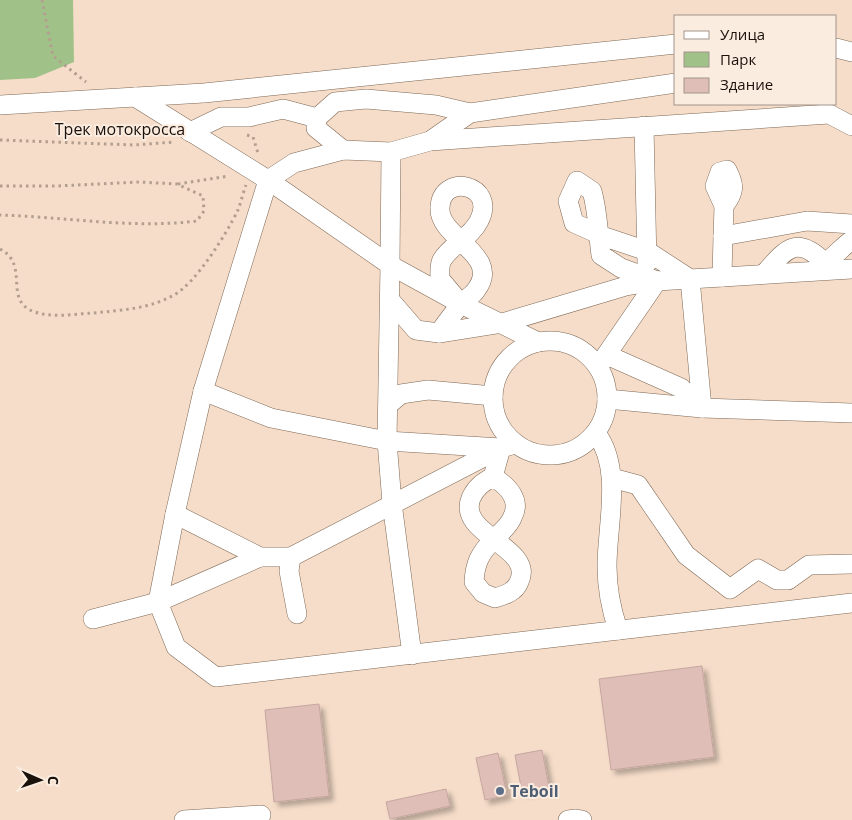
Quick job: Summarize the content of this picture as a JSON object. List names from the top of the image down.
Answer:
{
  "streets": {
    "path": ["Трек мотокросса"]
  },
  "places": ["Teboil"],
  "legend": ["Улица", "Парк", "Здание"],
  "north": "right"
}
